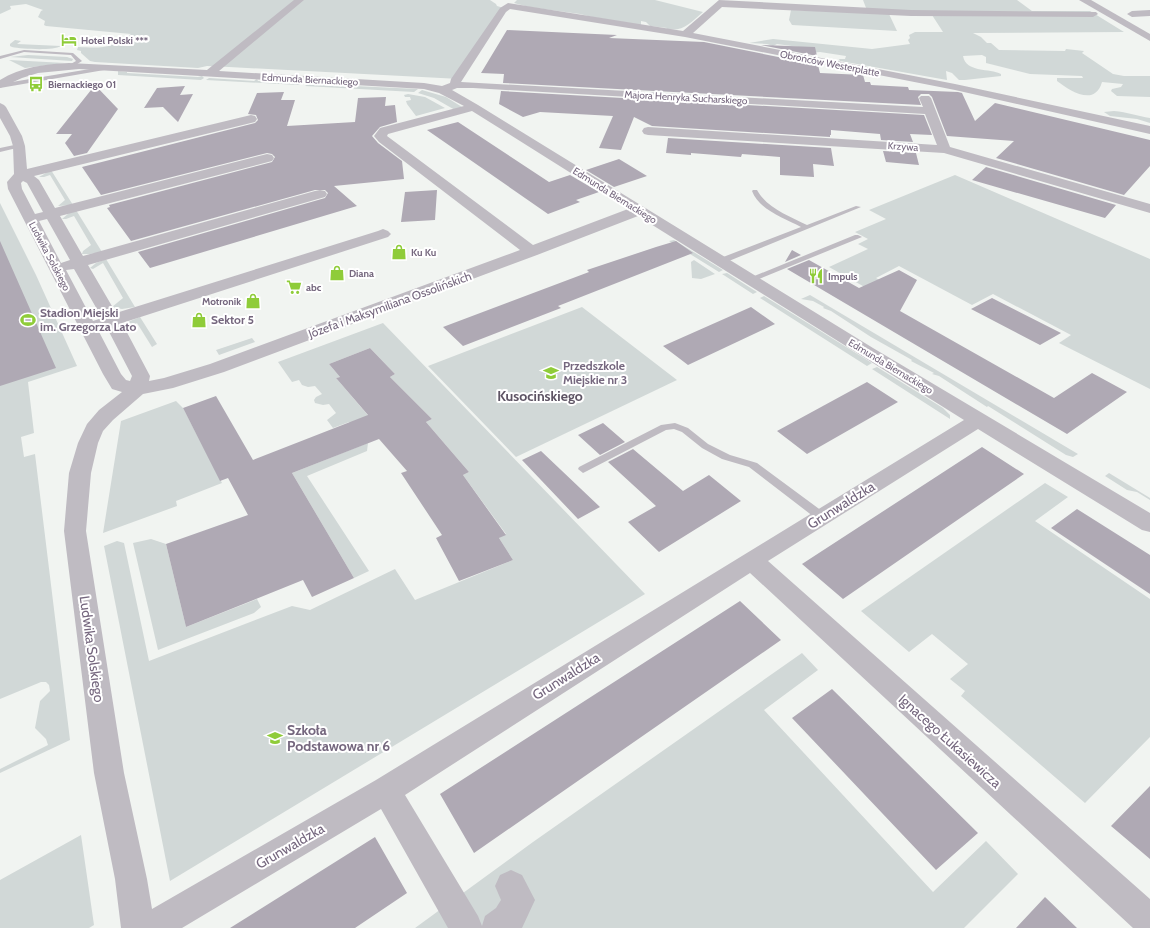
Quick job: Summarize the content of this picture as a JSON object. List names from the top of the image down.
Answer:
{
  "streets": {
    "street": [
      "Obrońców Westerplatte",
      "Edmunda Biernackiego",
      "Majora Henryka Sucharskiego",
      "Krzywa",
      "Ludwika Solskiego",
      "Józefa i Maksymiliana Ossolińskich",
      "Grunwaldzka",
      "Ignacego Łukasiewicza"
    ]
  },
  "crossings": [
    ["Edmunda Biernackiego", "Majora Henryka Sucharskiego"],
    ["Edmunda Biernackiego", "Józefa i Maksymiliana Ossolińskich"],
    ["Edmunda Biernackiego", "Grunwaldzka"],
    ["Ludwika Solskiego", "Józefa i Maksymiliana Ossolińskich"],
    ["Grunwaldzka", "Ignacego Łukasiewicza"]
  ],
  "districts": ["Kusocińskiego"],
  "places": {
    "hotel": ["Hotel Polski ***"],
    "bus stop": ["Biernackiego 01"],
    "shop": [
      "Ku Ku",
      "Diana",
      "Motronik",
      "Sektor 5"
    ],
    "restaurant": ["Impuls"],
    "supermarket": ["abc"],
    "sports": ["Stadion Miejski im. Grzegorza Lato"],
    "school or university": ["Przedszkole Miejskie nr 3", "Szkoła Podstawowa nr 6"]
  }
}
